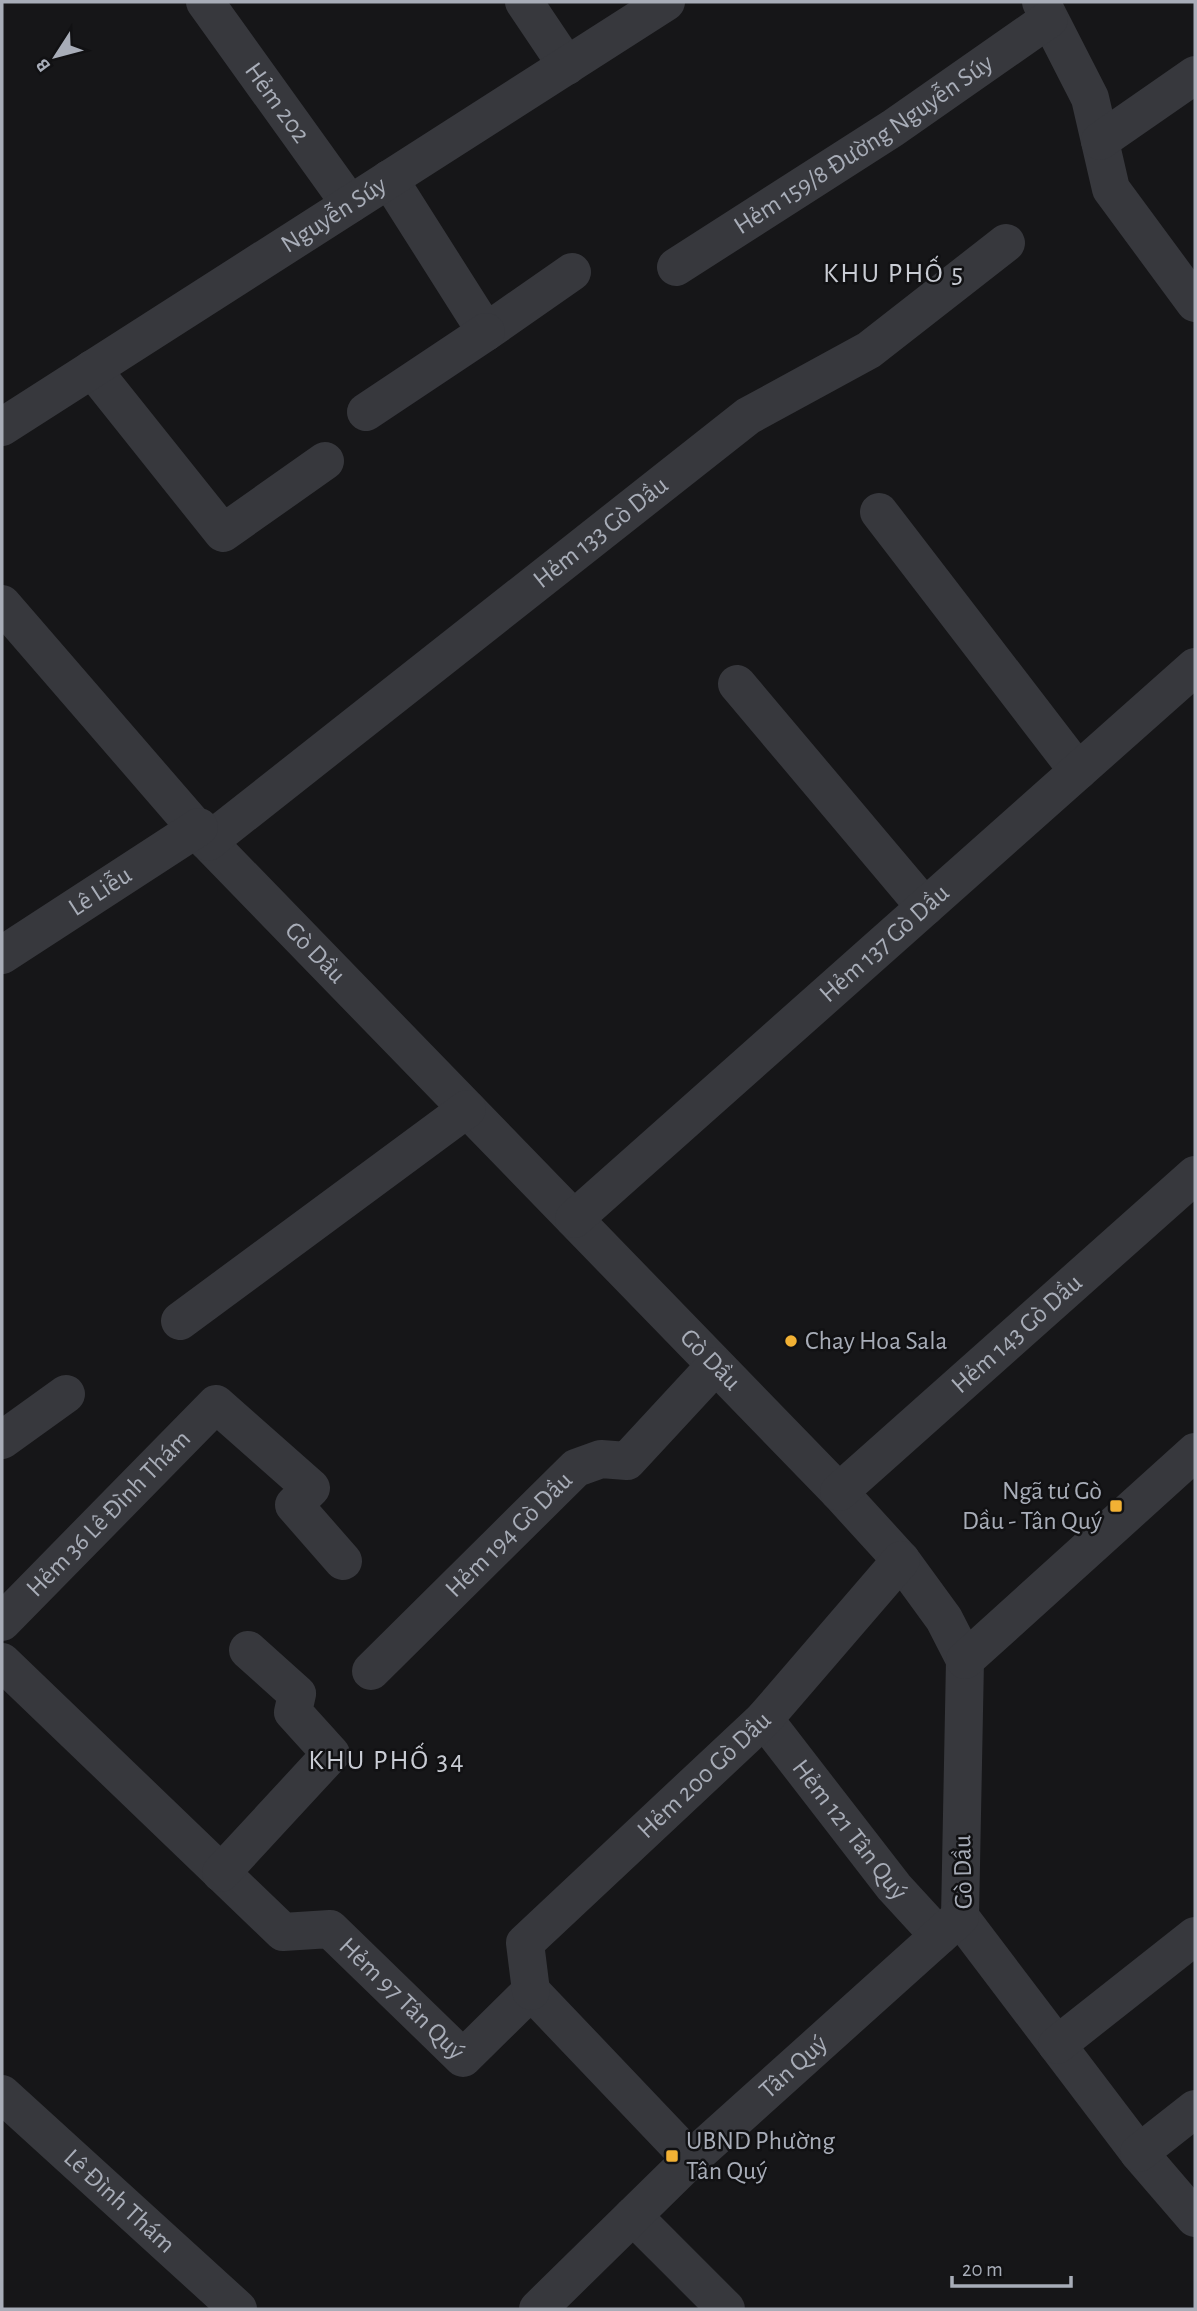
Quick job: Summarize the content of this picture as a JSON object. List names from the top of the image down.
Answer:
{
  "streets": {
    "street": [
      "Hẻm 202",
      "Hẻm 159/8 Đường Nguyễn Súy",
      "Nguyễn Súy",
      "Hẻm 133 Gò Dầu",
      "Lê Liễu",
      "Hẻm 137 Gò Dầu",
      "Gò Dầu",
      "Hẻm 143 Gò Dầu",
      "Hẻm 36 Lê Đình Thám",
      "Hẻm 194 Gò Dầu",
      "Hẻm 200 Gò Dầu",
      "Hẻm 121 Tân Quý",
      "Hẻm 97 Tân Quý",
      "Tân Quý",
      "Lê Đình Thám"
    ]
  },
  "crossings": [
    ["Hẻm 202", "Nguyễn Súy"],
    ["Hẻm 133 Gò Dầu", "Lê Liễu"],
    ["Hẻm 133 Gò Dầu", "Gò Dầu"],
    ["Lê Liễu", "Gò Dầu"],
    ["Hẻm 137 Gò Dầu", "Gò Dầu"],
    ["Gò Dầu", "Hẻm 143 Gò Dầu"],
    ["Gò Dầu", "Hẻm 194 Gò Dầu"],
    ["Gò Dầu", "Hẻm 200 Gò Dầu"],
    ["Gò Dầu", "Hẻm 121 Tân Quý"],
    ["Gò Dầu", "Tân Quý"],
    ["Hẻm 200 Gò Dầu", "Hẻm 121 Tân Quý"],
    ["Hẻm 200 Gò Dầu", "Hẻm 97 Tân Quý"],
    ["Hẻm 121 Tân Quý", "Tân Quý"]
  ],
  "districts": ["KHU PHỐ 5", "KHU PHỐ 34"],
  "places": {
    "other": ["Chay Hoa Sala"],
    "transit": ["Ngã tư Gò Dầu - Tân Quý", "UBND Phường Tân Quý"]
  },
  "scale_bar": "20 m",
  "north": "bottom left"
}
